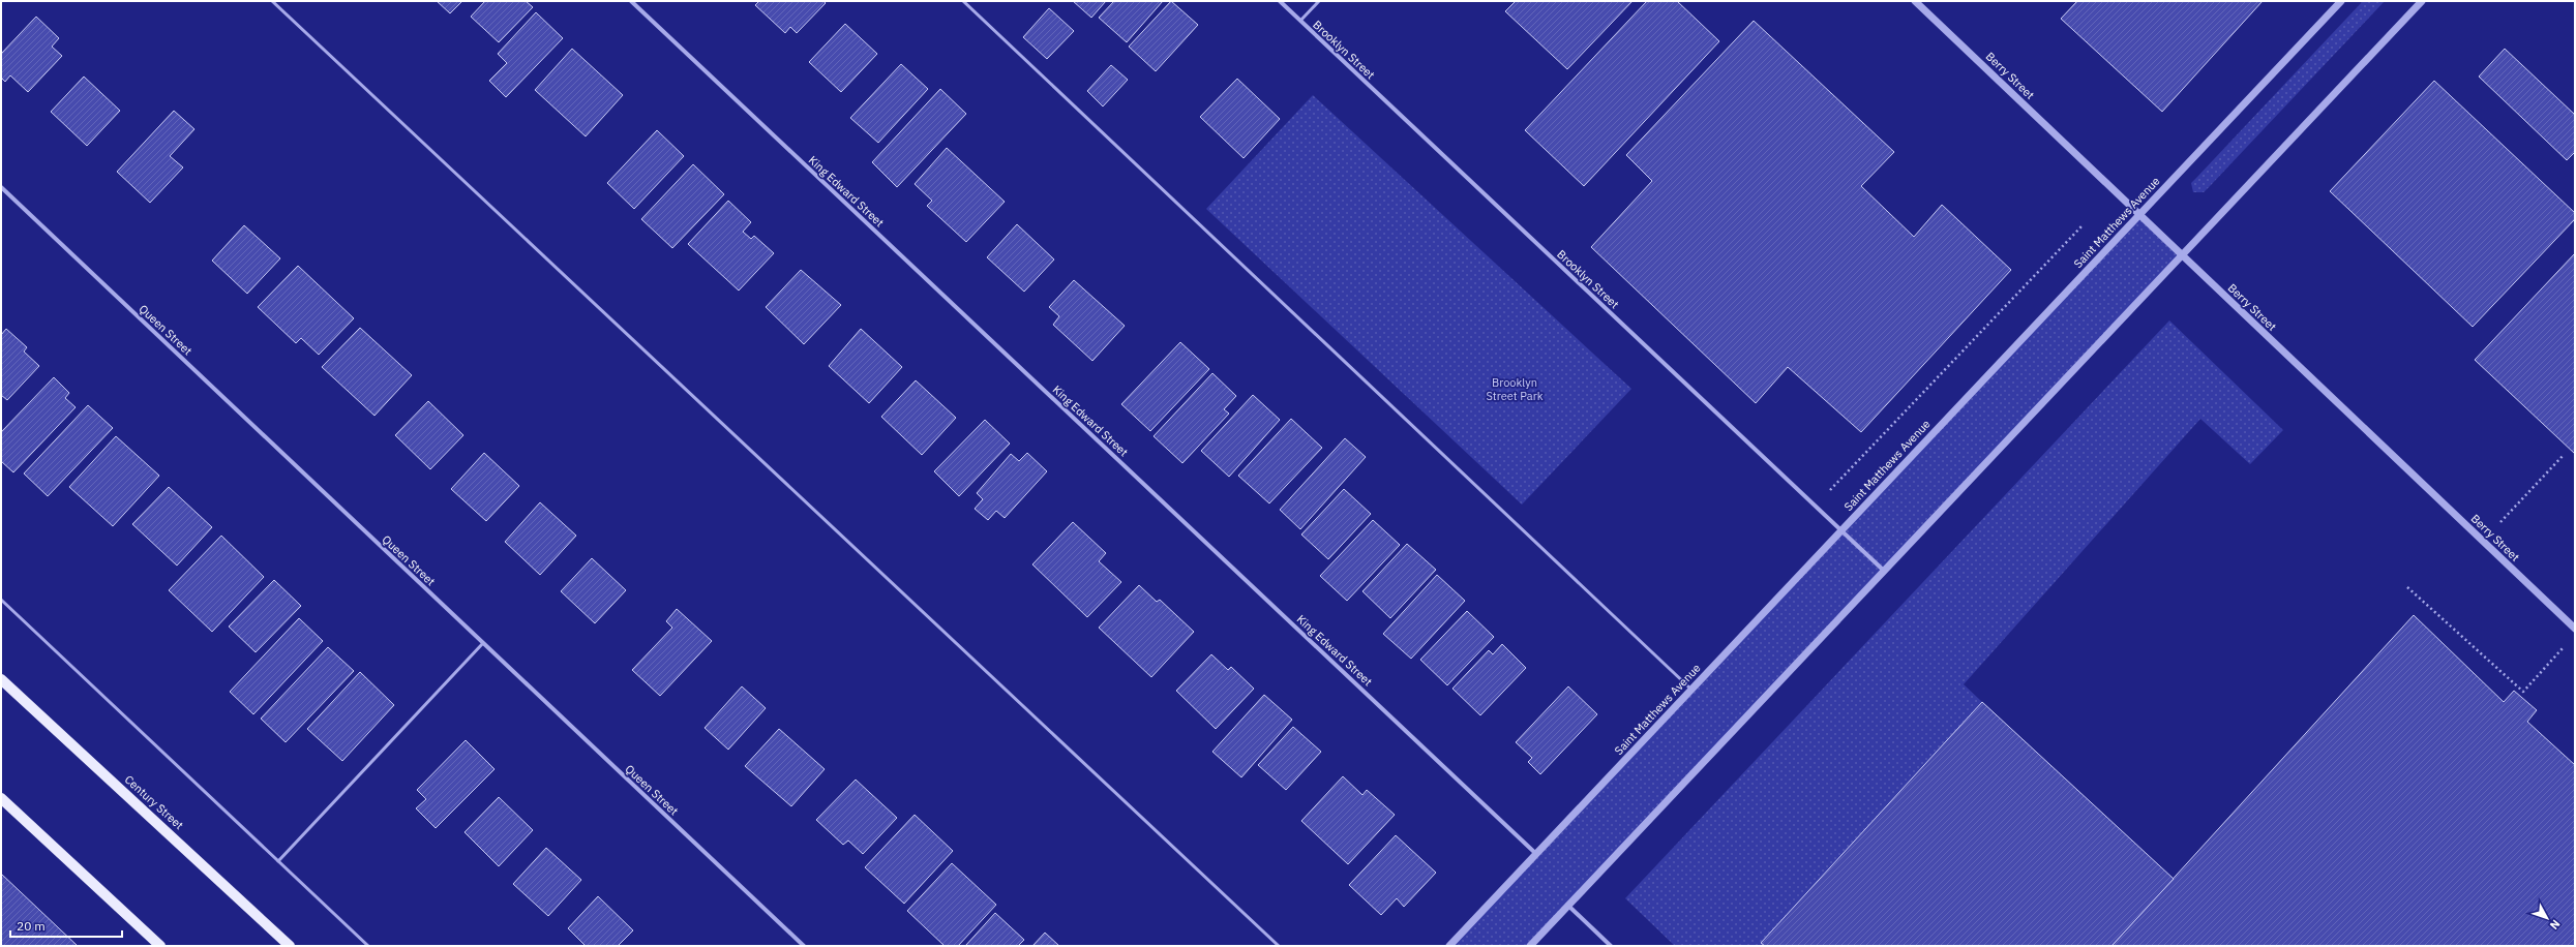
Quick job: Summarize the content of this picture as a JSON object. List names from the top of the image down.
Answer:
{
  "streets": {
    "main road": ["Century Street"],
    "street": [
      "Brooklyn Street",
      "Berry Street",
      "King Edward Street",
      "Saint Matthews Avenue",
      "Queen Street"
    ]
  },
  "crossings": [
    ["Brooklyn Street", "Saint Matthews Avenue"],
    ["Berry Street", "Saint Matthews Avenue"],
    ["King Edward Street", "Saint Matthews Avenue"]
  ],
  "parks": ["Brooklyn Street Park"],
  "scale_bar": "20 m",
  "north": "bottom right"
}
